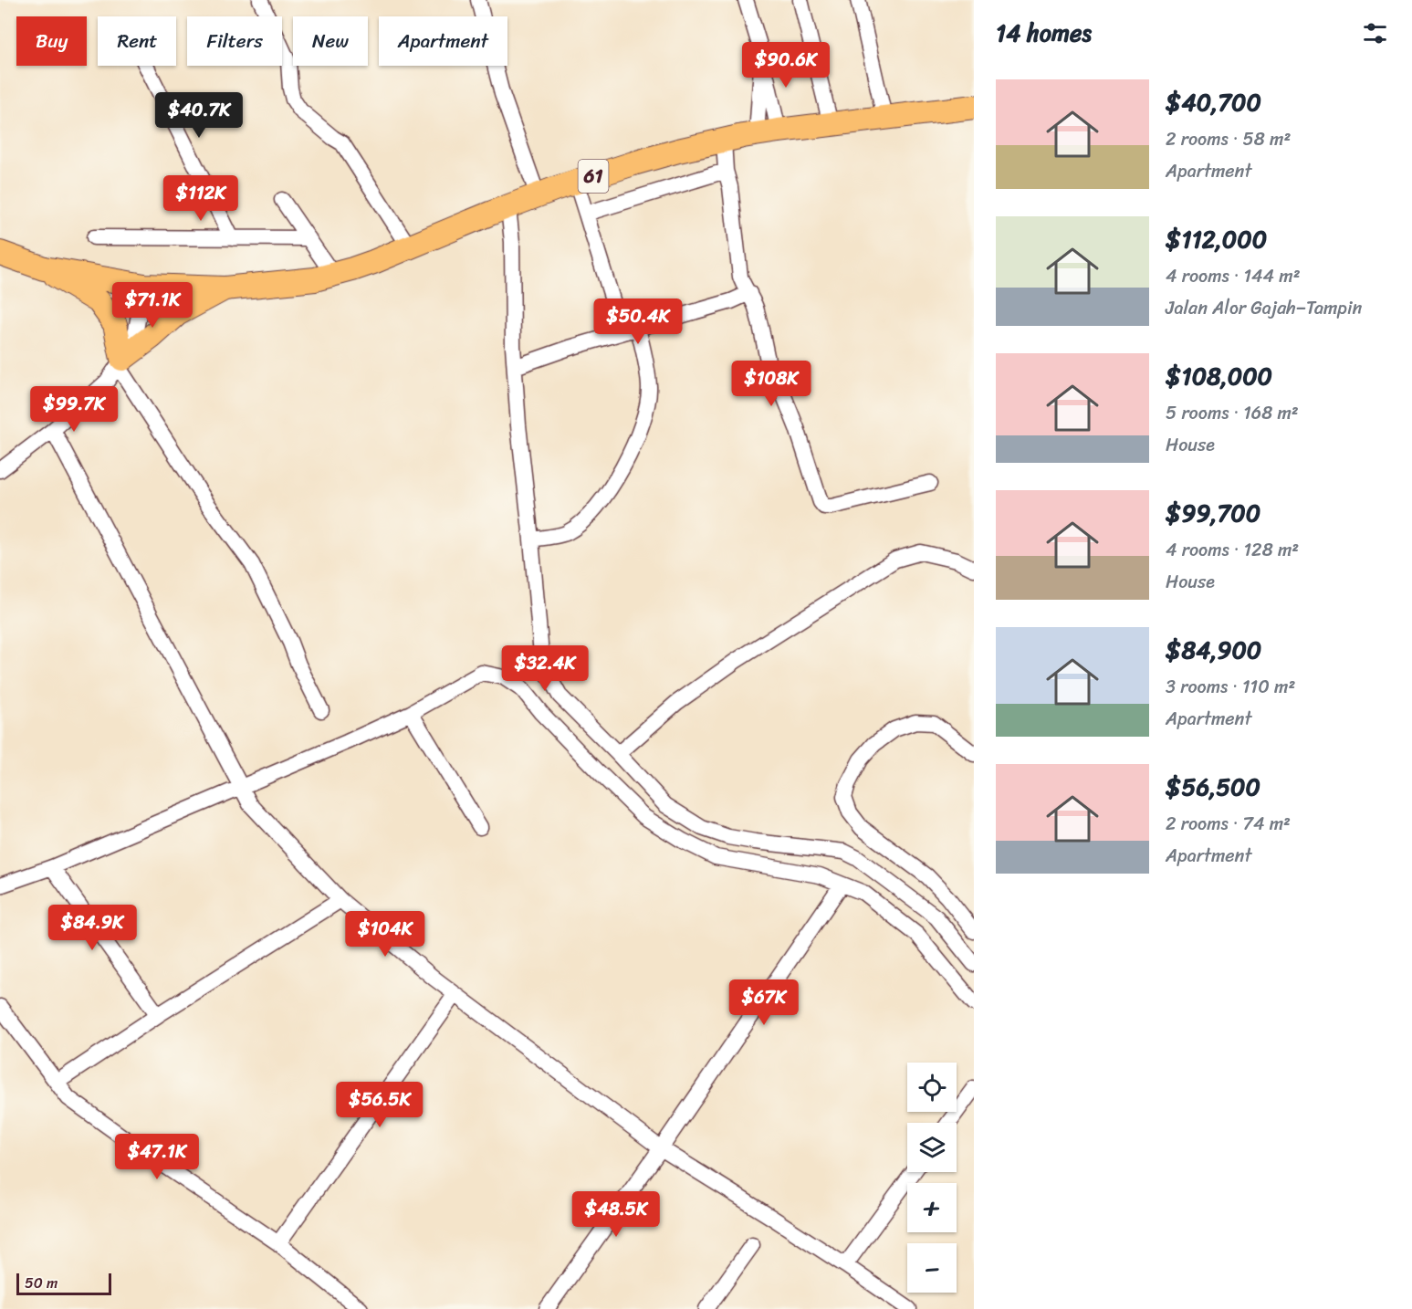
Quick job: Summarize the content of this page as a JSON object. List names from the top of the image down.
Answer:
{
  "streets": {
    "main road": ["61"]
  },
  "scale_bar": "50 m",
  "page": {
    "heading": "14 homes",
    "chip": [
      "Buy",
      "Rent",
      "Filters",
      "New",
      "Apartment"
    ],
    "price": [
      "$90.6K",
      "$40.7K",
      "$112K",
      "$71.1K",
      "$50.4K",
      "$108K",
      "$99.7K",
      "$32.4K",
      "$84.9K",
      "$104K",
      "$67K",
      "$56.5K",
      "$47.1K",
      "$48.5K"
    ],
    "list": [
      {
        "name": "$40,700",
        "note": "2 rooms · 58 m² · Apartment"
      },
      {
        "name": "$112,000",
        "note": "4 rooms · 144 m² · Jalan Alor Gajah–Tampin"
      },
      {
        "name": "$108,000",
        "note": "5 rooms · 168 m² · House"
      },
      {
        "name": "$99,700",
        "note": "4 rooms · 128 m² · House"
      },
      {
        "name": "$84,900",
        "note": "3 rooms · 110 m² · Apartment"
      },
      {
        "name": "$56,500",
        "note": "2 rooms · 74 m² · Apartment"
      }
    ],
    "map_buttons": ["+", "−"],
    "scale": "50 m"
  }
}
